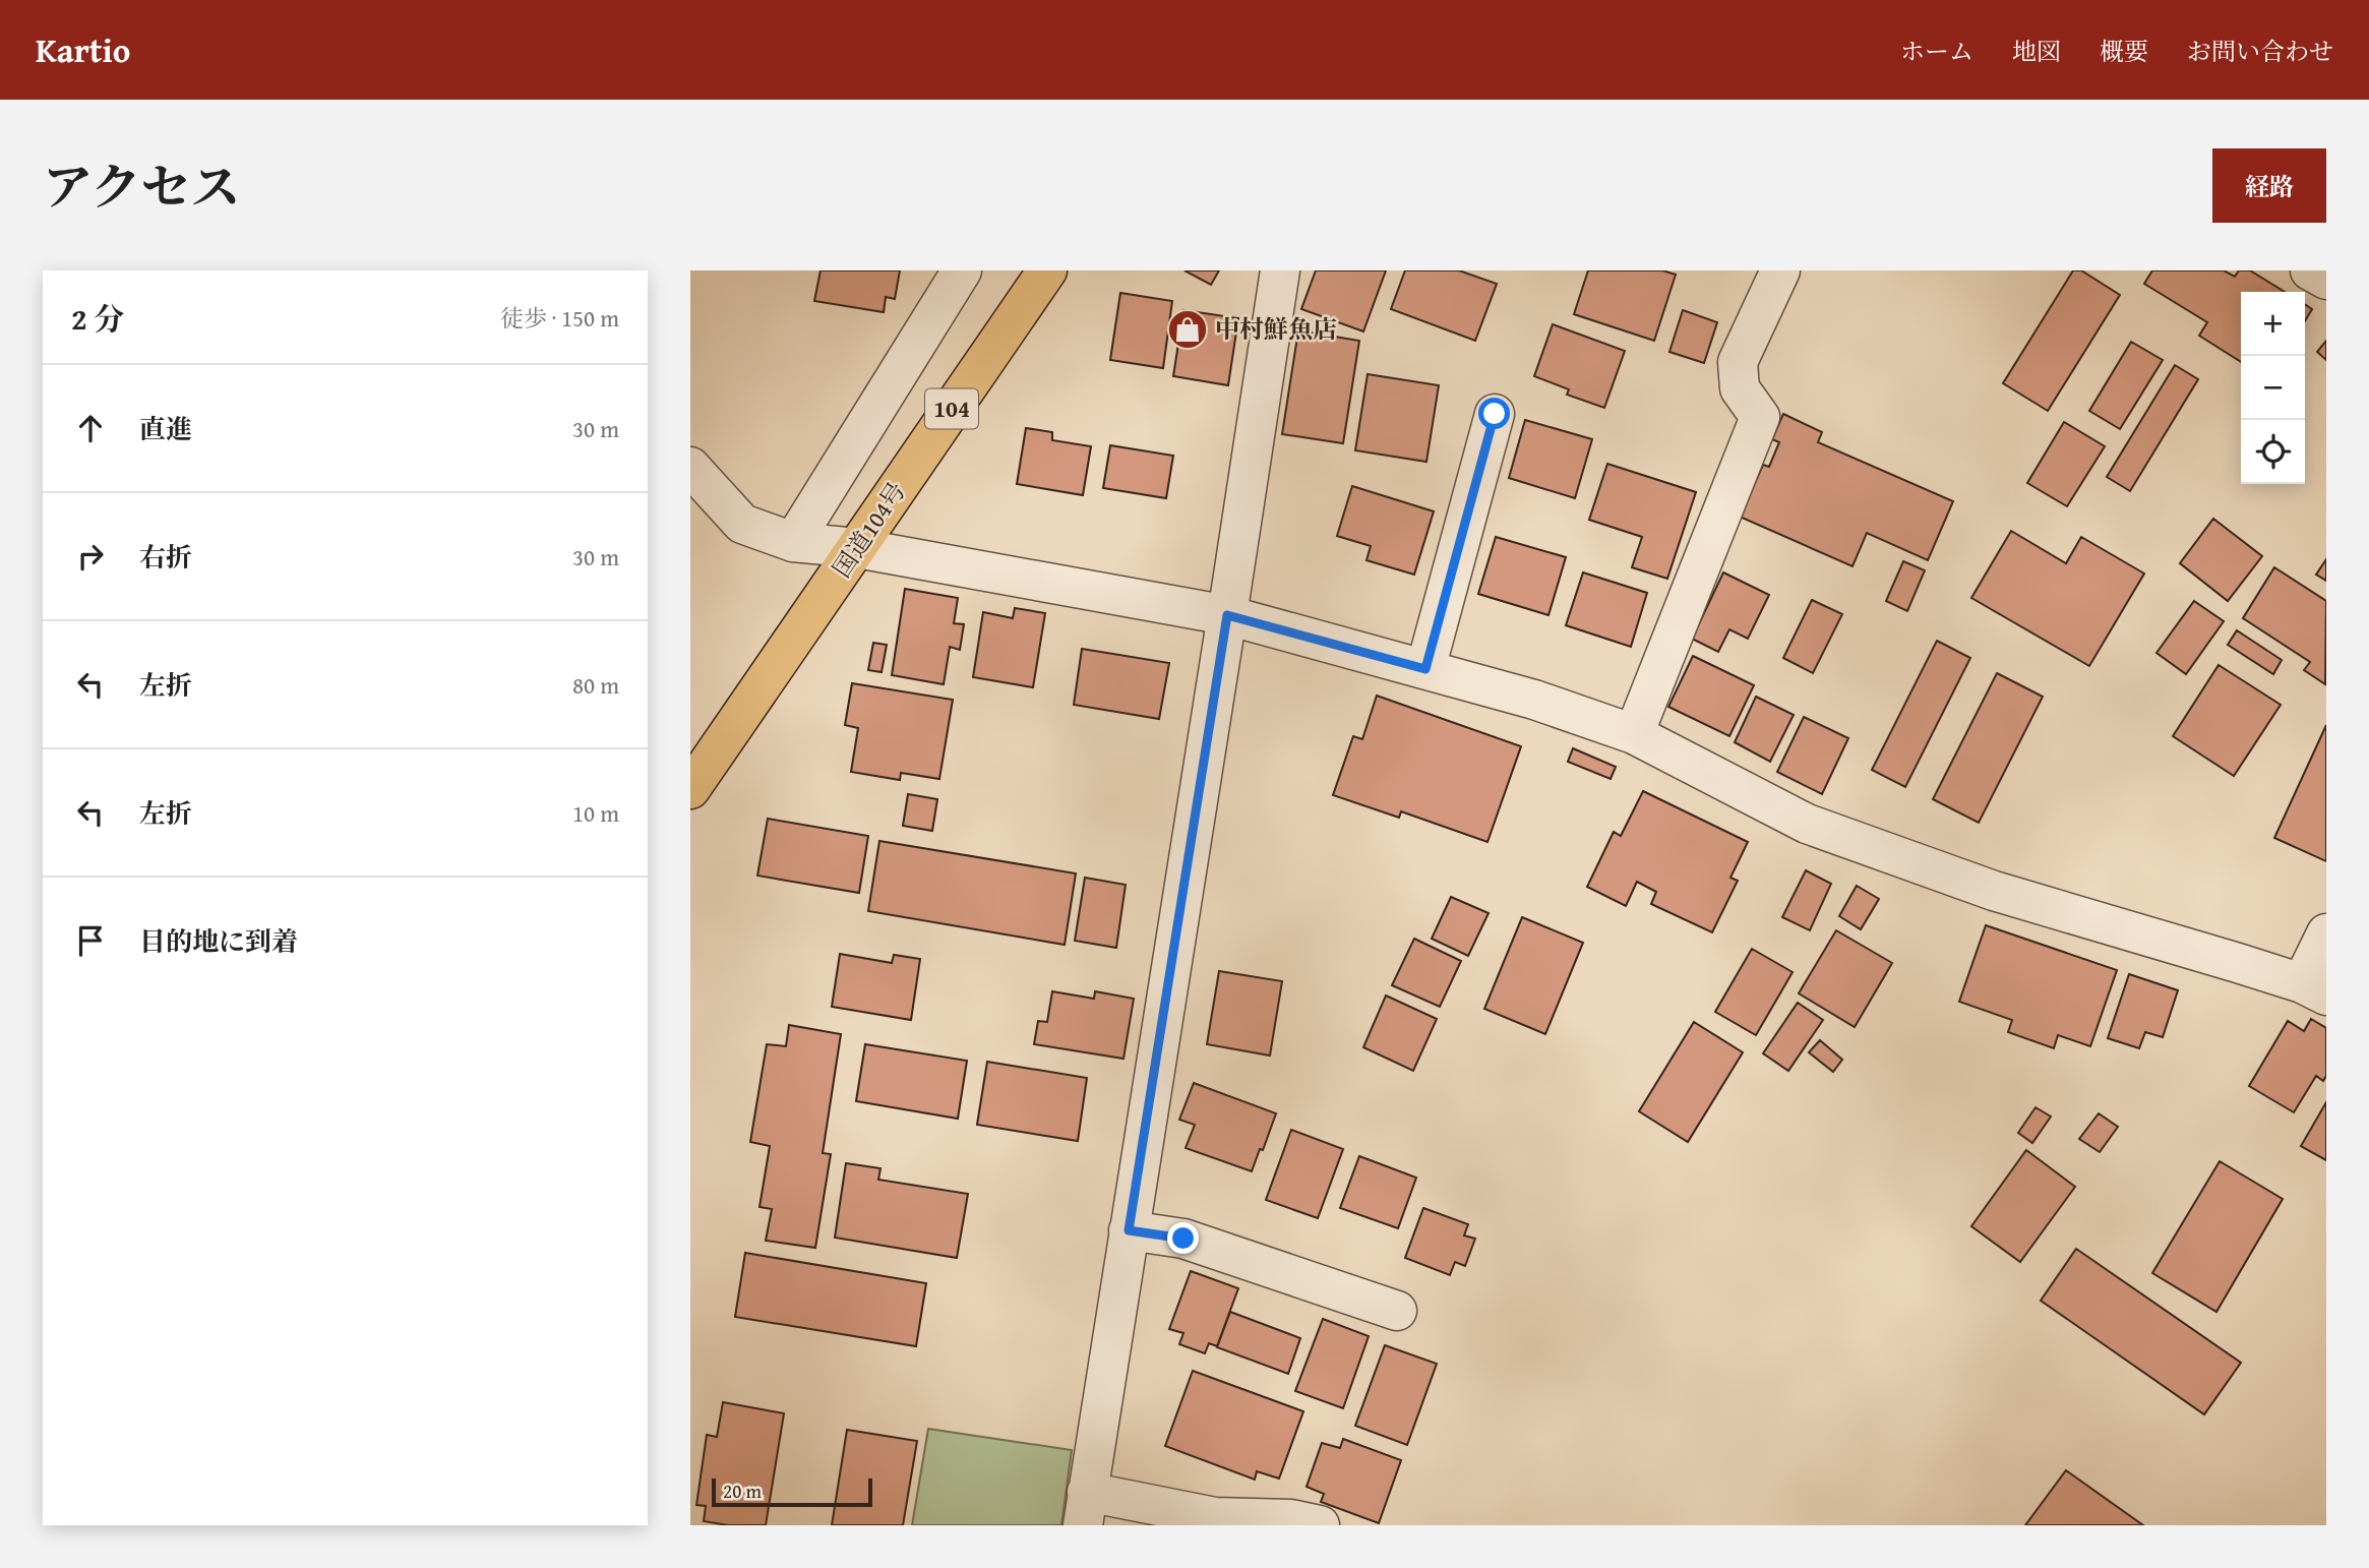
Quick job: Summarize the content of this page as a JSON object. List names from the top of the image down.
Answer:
{
  "streets": {
    "highway": ["104", "国道104号"]
  },
  "places": {
    "shop": ["中村鮮魚店"]
  },
  "scale_bar": "20 m",
  "page": {
    "header": "Kartio",
    "nav": [
      "ホーム",
      "地図",
      "概要",
      "お問い合わせ"
    ],
    "title": "アクセス",
    "buttons": "経路",
    "heading": ["2 分", "徒歩 · 150 m"],
    "map_buttons": ["+", "−"],
    "list": [
      ["直進", "30 m"],
      ["右折", "30 m"],
      ["左折", "80 m"],
      ["左折", "10 m"],
      "目的地に到着"
    ],
    "scale": "20 m"
  }
}
